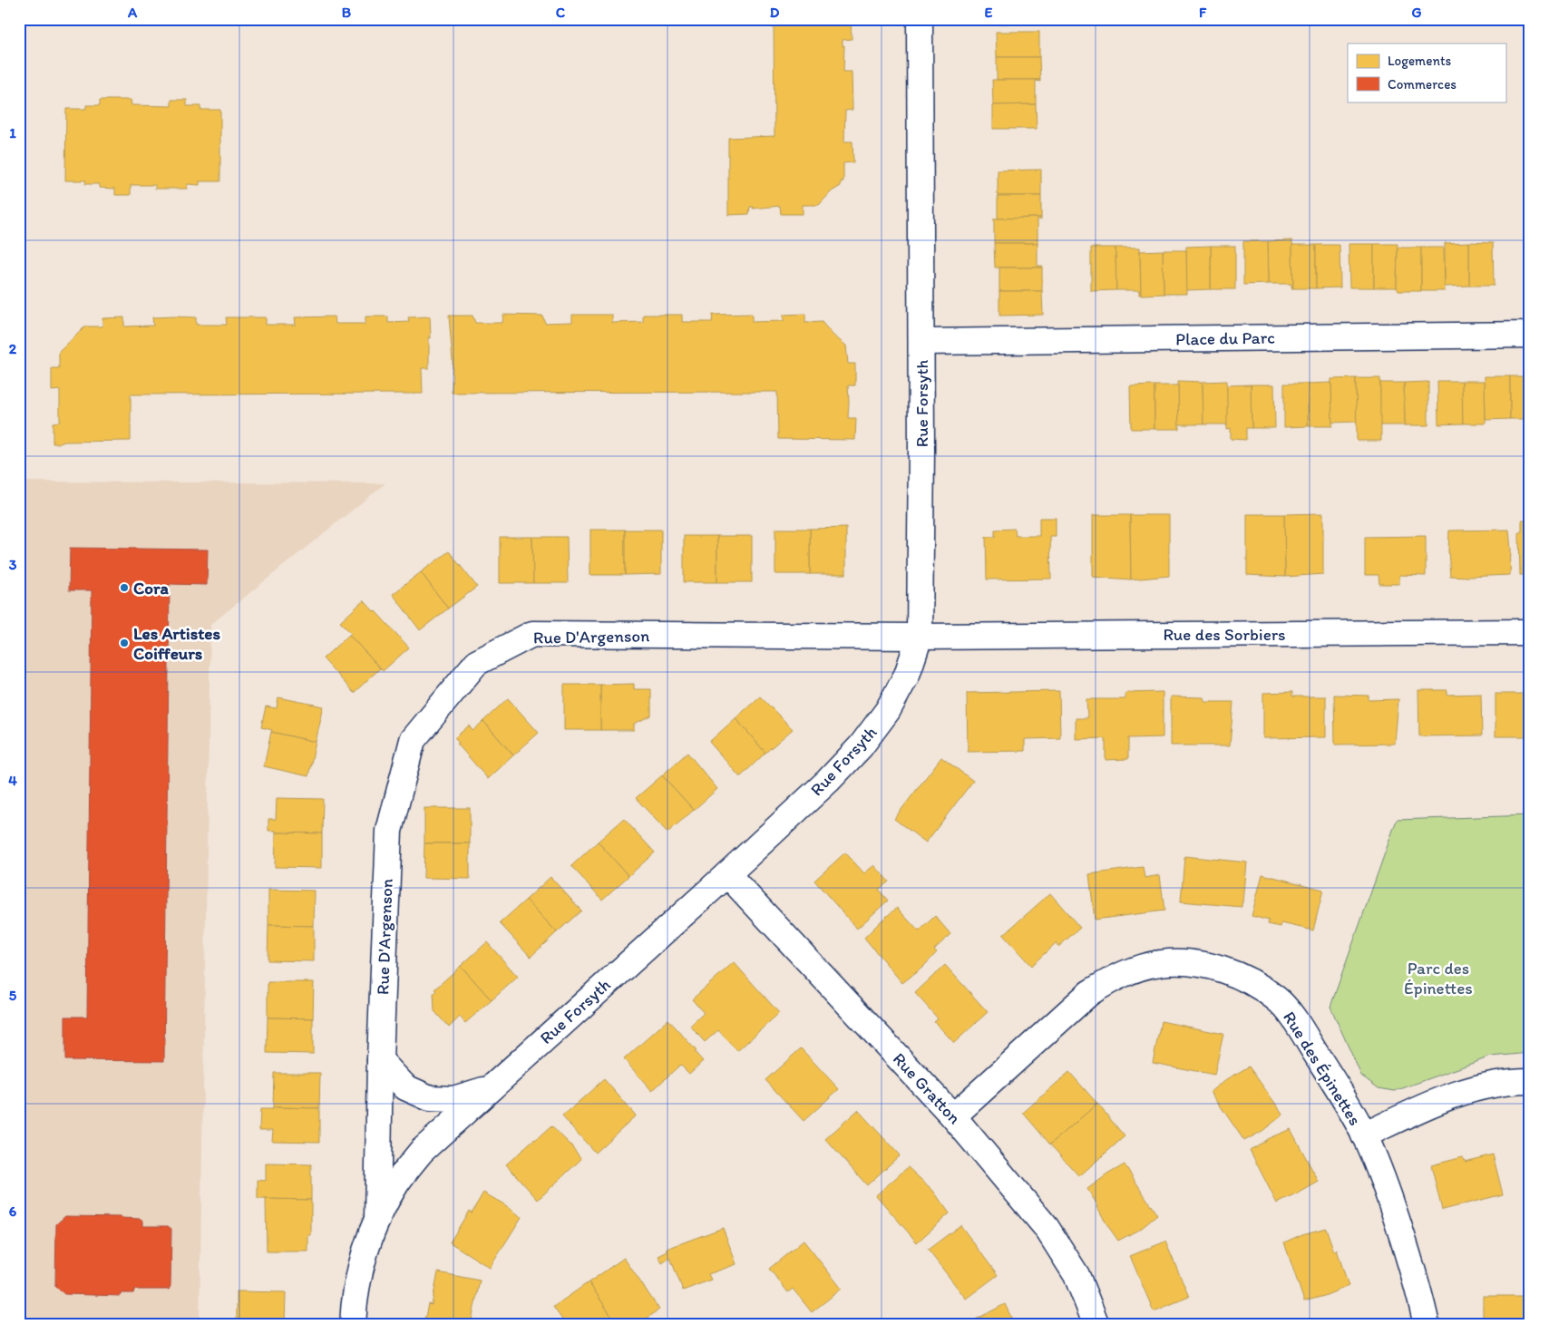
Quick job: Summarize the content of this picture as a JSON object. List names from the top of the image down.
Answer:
{
  "streets": {
    "street": [
      "Place du Parc",
      "Rue Forsyth",
      "Rue des Sorbiers",
      "Rue D'Argenson",
      "Rue des Épinettes",
      "Rue Gratton"
    ]
  },
  "crossings": [
    ["Place du Parc", "Rue Forsyth"],
    ["Rue Forsyth", "Rue des Sorbiers"],
    ["Rue Forsyth", "Rue D'Argenson"],
    ["Rue Forsyth", "Rue Gratton"],
    ["Rue des Sorbiers", "Rue D'Argenson"],
    ["Rue des Épinettes", "Rue Gratton"]
  ],
  "parks": ["Parc des Épinettes"],
  "places": ["Cora", "Les Artistes Coiffeurs"],
  "legend": ["Logements", "Commerces"],
  "grid": {
    "columns": [
      "A",
      "B",
      "C",
      "D",
      "E",
      "F",
      "G"
    ],
    "rows": [
      "1",
      "2",
      "3",
      "4",
      "5",
      "6"
    ]
  }
}
